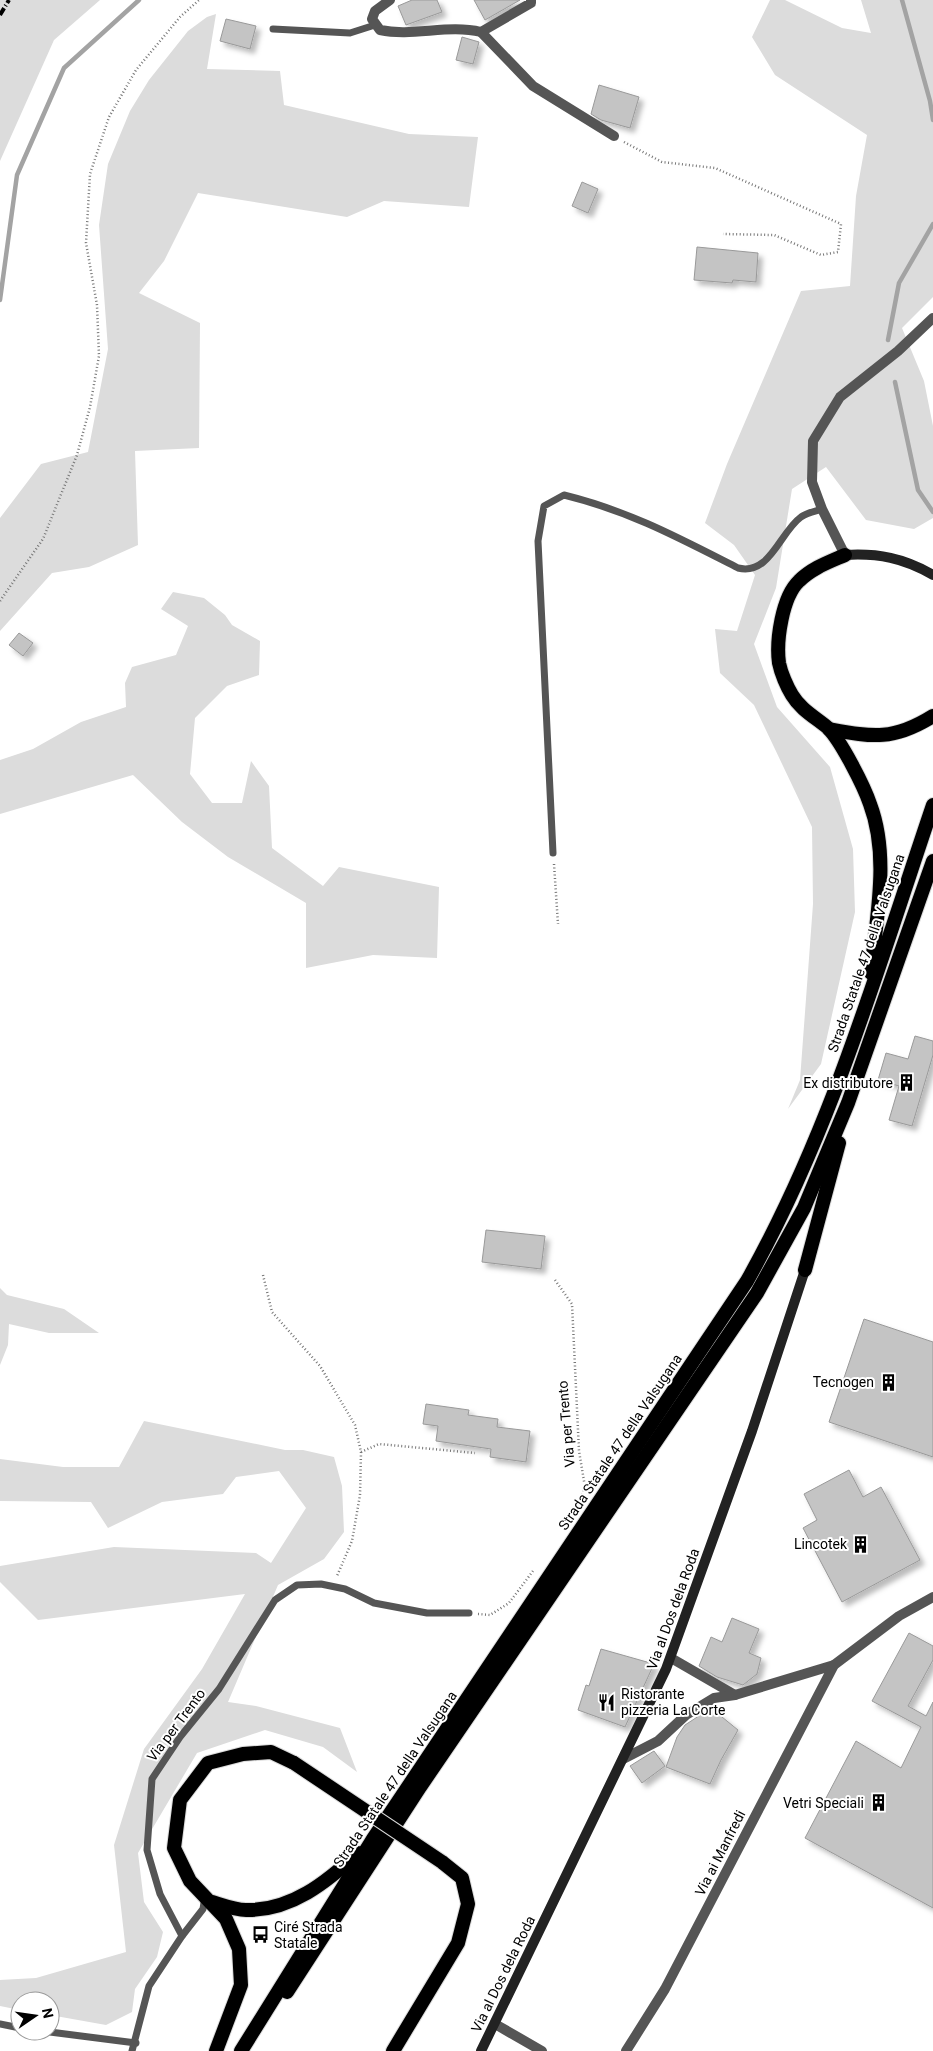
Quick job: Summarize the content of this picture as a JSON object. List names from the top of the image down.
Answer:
{
  "streets": {
    "highway": ["Strada Statale 47 della Valsugana"],
    "main road": ["Via al Dos dela Roda"],
    "street": ["Via ai Manfredi"],
    "lane": ["Via per Trento"]
  },
  "crossings": [
    ["Via al Dos dela Roda", "Via ai Manfredi"]
  ],
  "places": {
    "building": [
      "Ex distributore",
      "Tecnogen",
      "Lincotek",
      "Vetri Speciali"
    ],
    "restaurant": ["Ristorante pizzeria La Corte"],
    "bus stop": ["Ciré Strada Statale"]
  },
  "north": "right"
}
